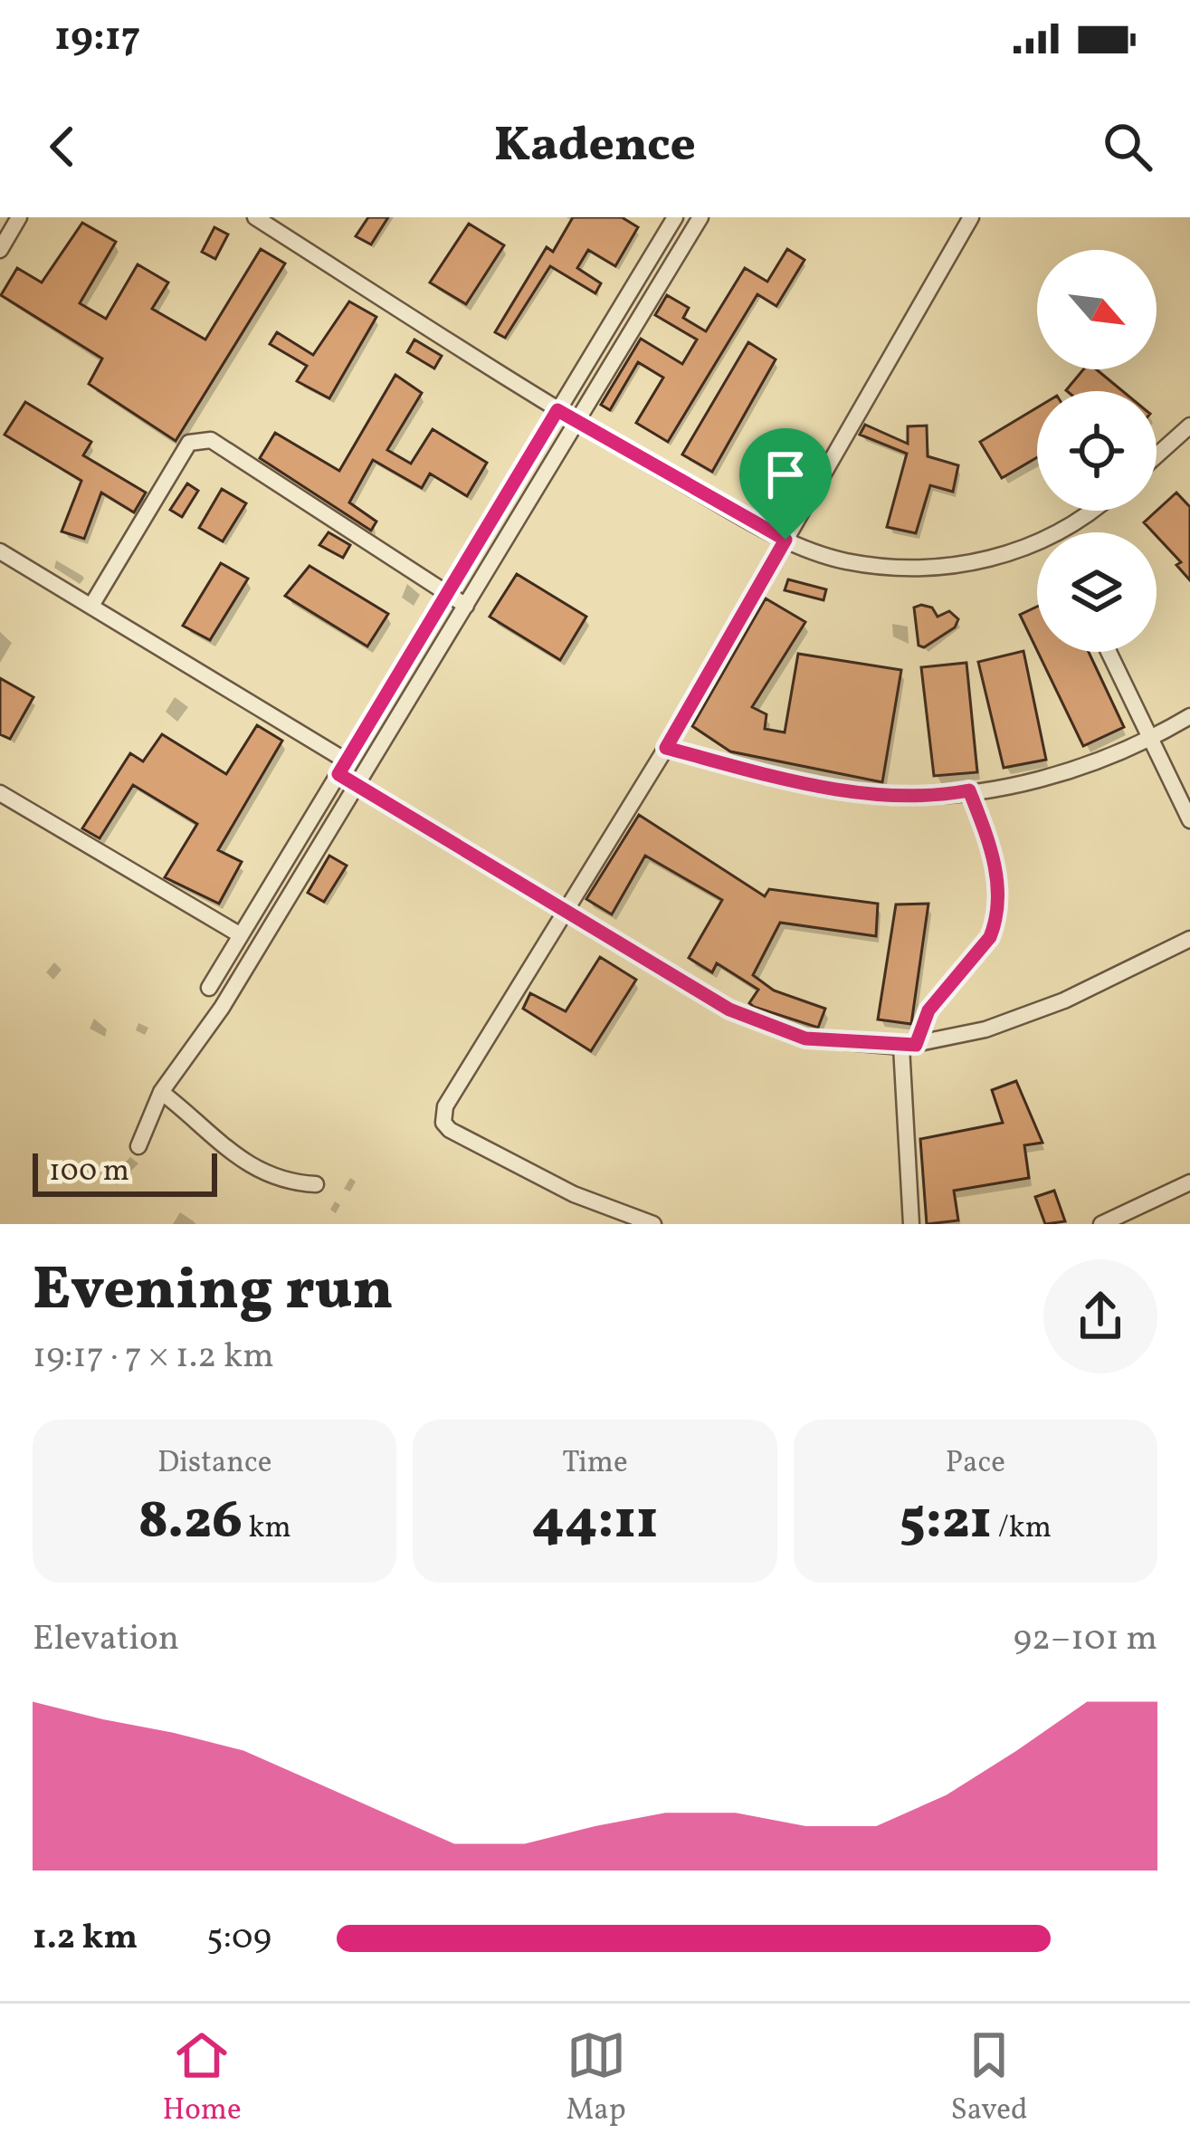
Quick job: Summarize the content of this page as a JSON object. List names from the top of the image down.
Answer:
{
  "scale_bar": "100 m",
  "north": "bottom right",
  "page": {
    "status": "19:17",
    "header": "Kadence",
    "scale": "100 m",
    "heading": ["Evening run", "19:17 · 7 × 1.2 km"],
    "stats": [
      ["Distance", "8.26 km"],
      ["Time", "44:11"],
      ["Pace", "5:21 /km"]
    ],
    "chart": ["Elevation", "92–101 m"],
    "list": [
      {
        "name": "1.2 km",
        "note": "5:09"
      }
    ],
    "tabs": ["Home", "Map", "Saved"]
  }
}
